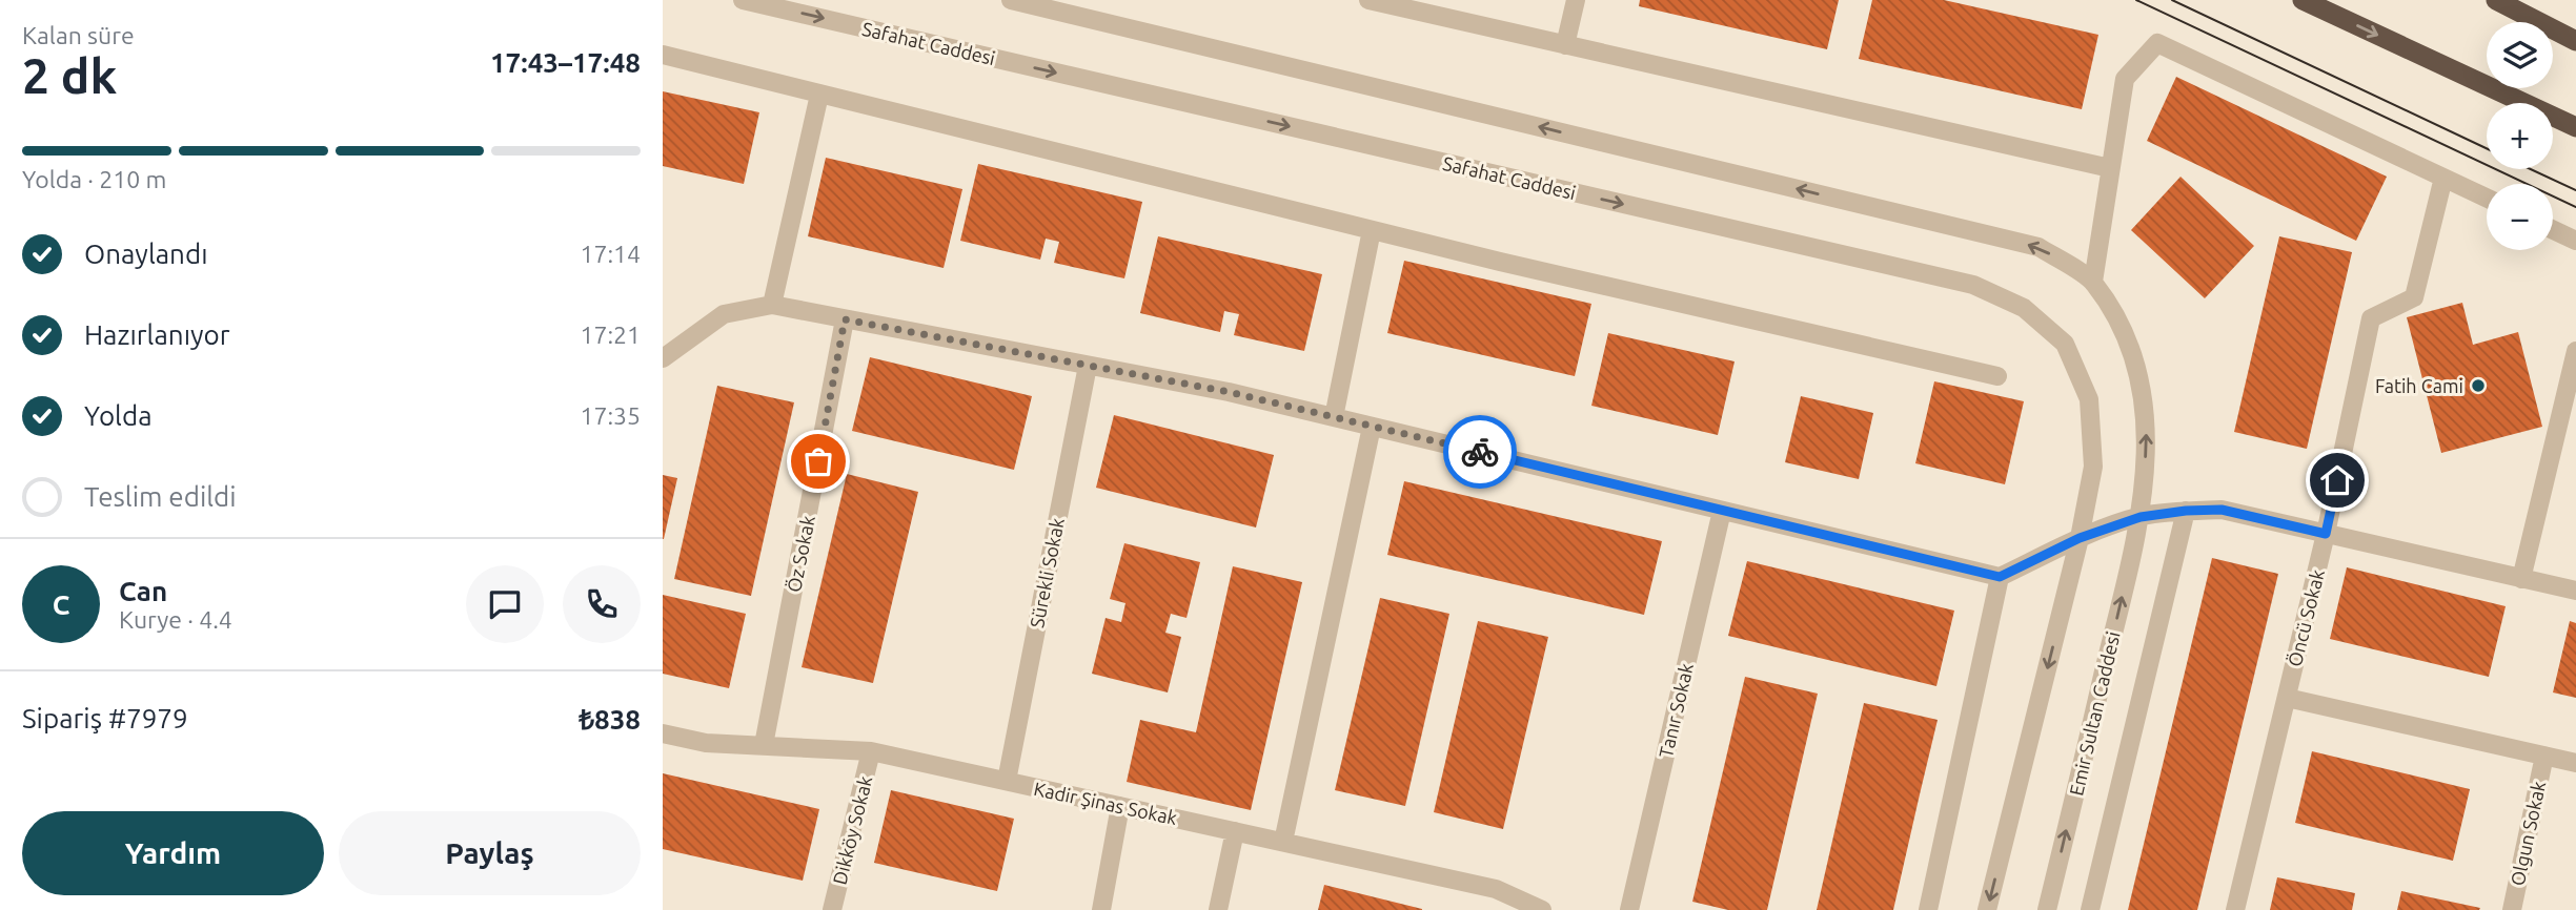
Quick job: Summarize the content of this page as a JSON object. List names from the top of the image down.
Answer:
{
  "streets": {
    "street": [
      "Safahat Caddesi",
      "Öz Sokak",
      "Sürekli Sokak",
      "Öncü Sokak",
      "Tanır Sokak",
      "Emir Sultan Caddesi",
      "Kadir Şinas Sokak",
      "Dikköy Sokak",
      "Olgun Sokak"
    ]
  },
  "crossings": [
    ["Öz Sokak", "Kadir Şinas Sokak"],
    ["Sürekli Sokak", "Kadir Şinas Sokak"],
    ["Kadir Şinas Sokak", "Dikköy Sokak"]
  ],
  "places": ["Fatih Cami"],
  "page": {
    "heading": ["2 dk", "Kalan süre", "17:43–17:48"],
    "panel": [
      "Can",
      "Kurye · 4.4",
      "Sipariş #7979",
      "₺838"
    ],
    "map_buttons": ["+", "−"],
    "bar": "Yolda · 210 m",
    "list": [
      ["Onaylandı", "17:14"],
      ["Hazırlanıyor", "17:21"],
      ["Yolda", "17:35"],
      "Teslim edildi"
    ],
    "round": "C",
    "buttons": ["Yardım", "Paylaş"]
  }
}
